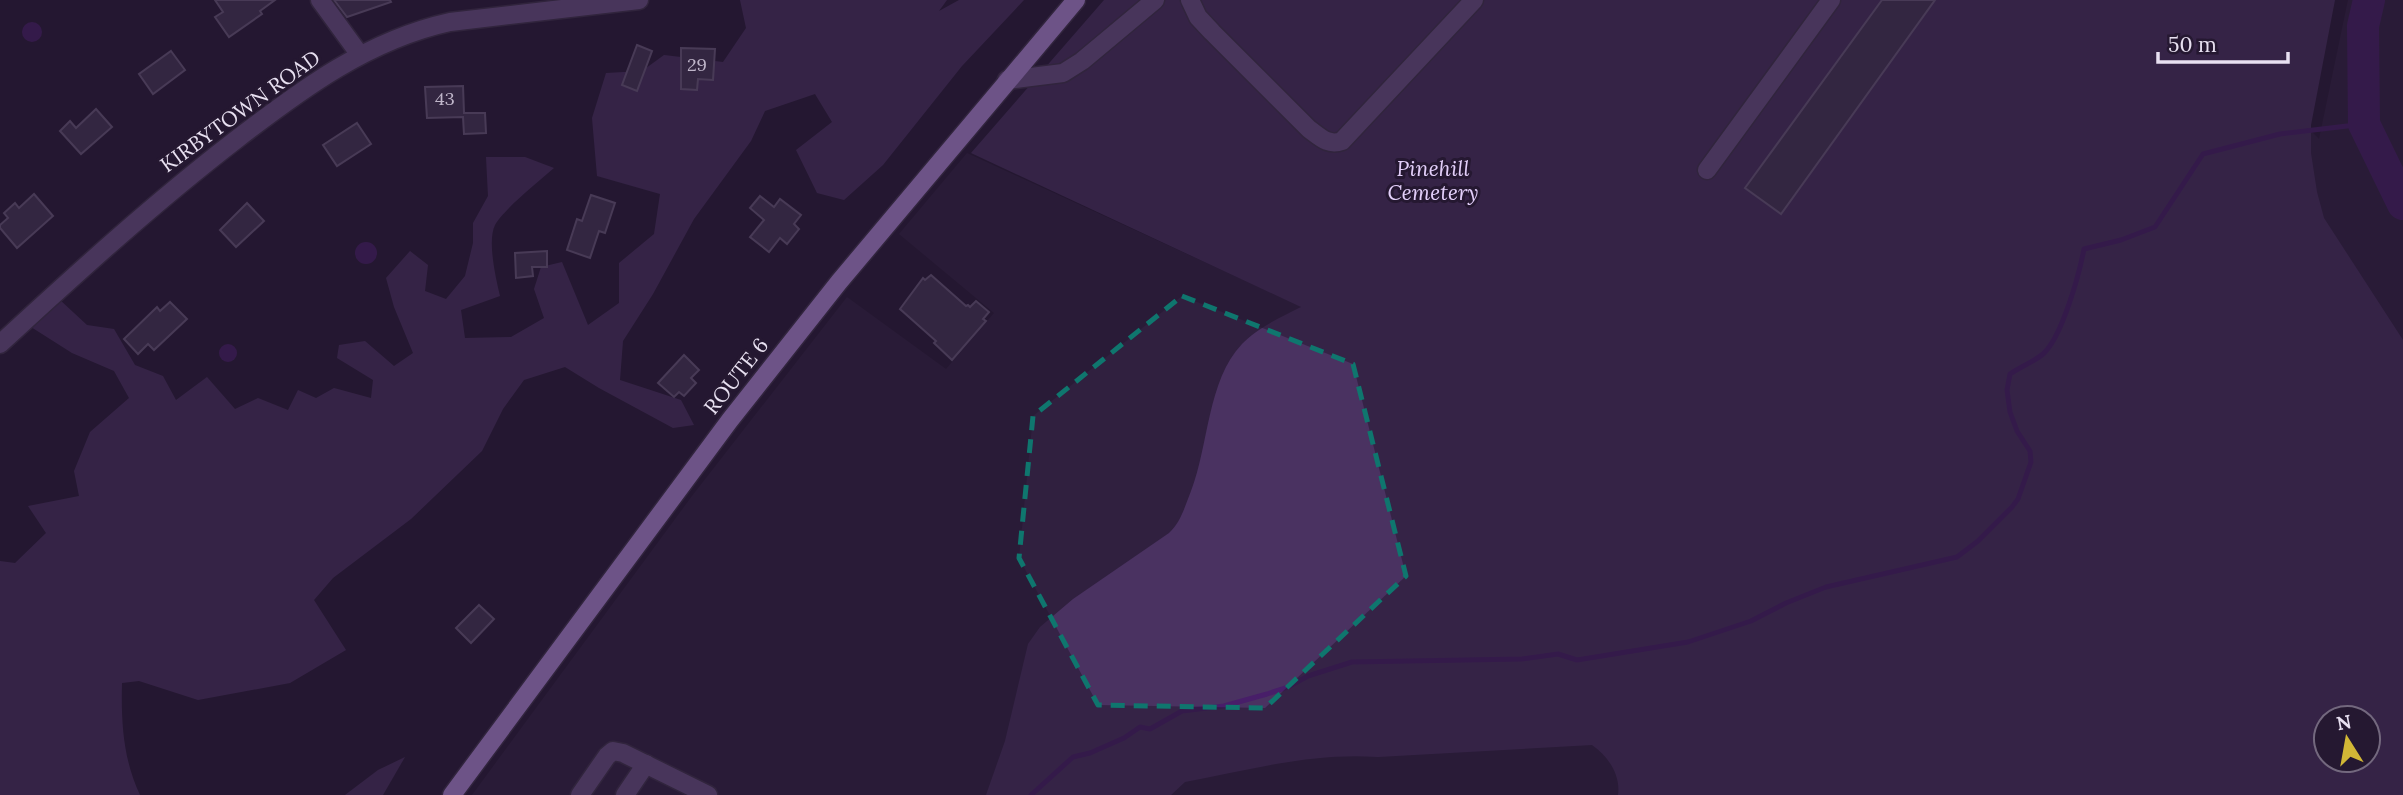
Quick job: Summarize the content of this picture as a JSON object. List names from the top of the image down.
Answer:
{
  "streets": {
    "main road": ["ROUTE 6"],
    "street": ["KIRBYTOWN ROAD"]
  },
  "parks": ["Pinehill Cemetery"],
  "house_numbers": ["29", "43"],
  "scale_bar": "50 m",
  "north": "top"
}
